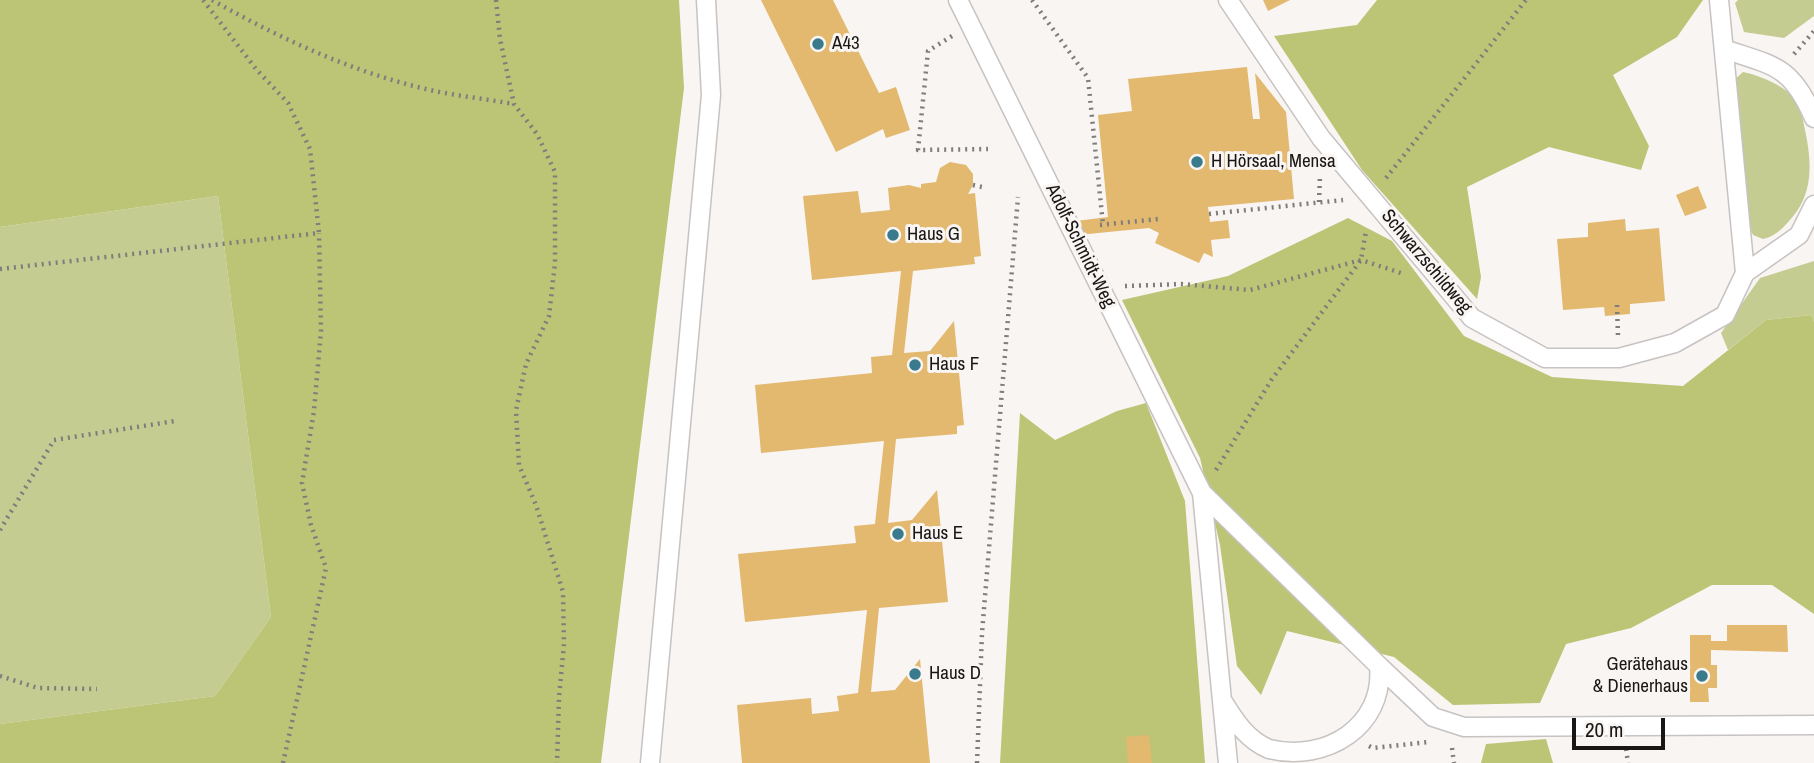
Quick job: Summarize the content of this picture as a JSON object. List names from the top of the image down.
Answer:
{
  "streets": {
    "lane": ["Adolf-Schmidt-Weg", "Schwarzschildweg"]
  },
  "places": [
    "A43",
    "H Hörsaal, Mensa",
    "Haus G",
    "Haus F",
    "Haus E",
    "Haus D",
    "Gerätehaus & Dienerhaus"
  ],
  "scale_bar": "20 m"
}
